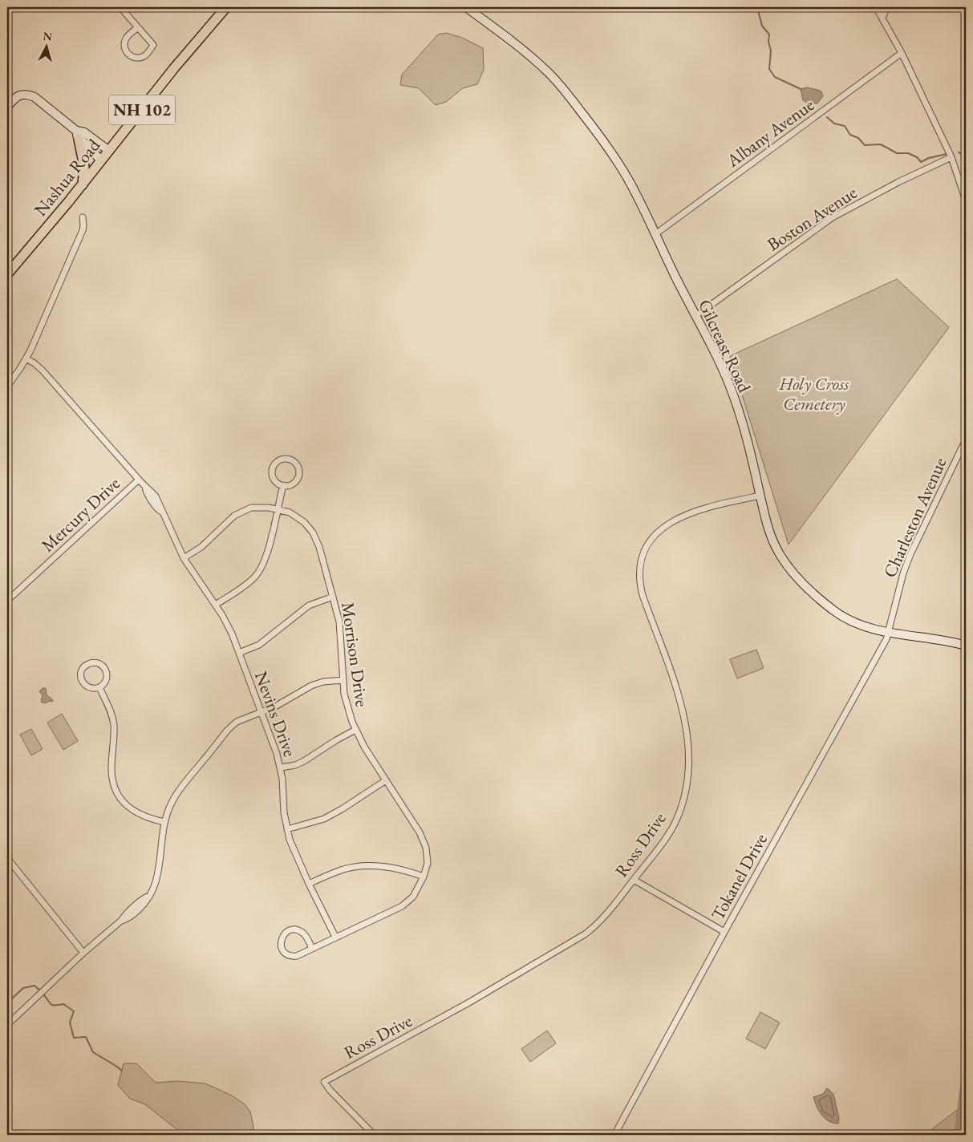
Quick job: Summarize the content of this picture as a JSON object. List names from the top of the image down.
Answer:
{
  "streets": {
    "main road": ["NH 102", "Nashua Road"],
    "street": [
      "Albany Avenue",
      "Boston Avenue",
      "Gilcreast Road",
      "Mercury Drive",
      "Charleston Avenue",
      "Morrison Drive",
      "Nevins Drive",
      "Ross Drive",
      "Tokanel Drive"
    ]
  },
  "crossings": [
    ["Albany Avenue", "Gilcreast Road"],
    ["Boston Avenue", "Gilcreast Road"],
    ["Gilcreast Road", "Charleston Avenue"],
    ["Gilcreast Road", "Ross Drive"],
    ["Gilcreast Road", "Tokanel Drive"],
    ["Mercury Drive", "Nevins Drive"],
    ["Charleston Avenue", "Tokanel Drive"],
    ["Morrison Drive", "Nevins Drive"]
  ],
  "parks": ["Holy Cross Cemetery"],
  "north": "top"
}
